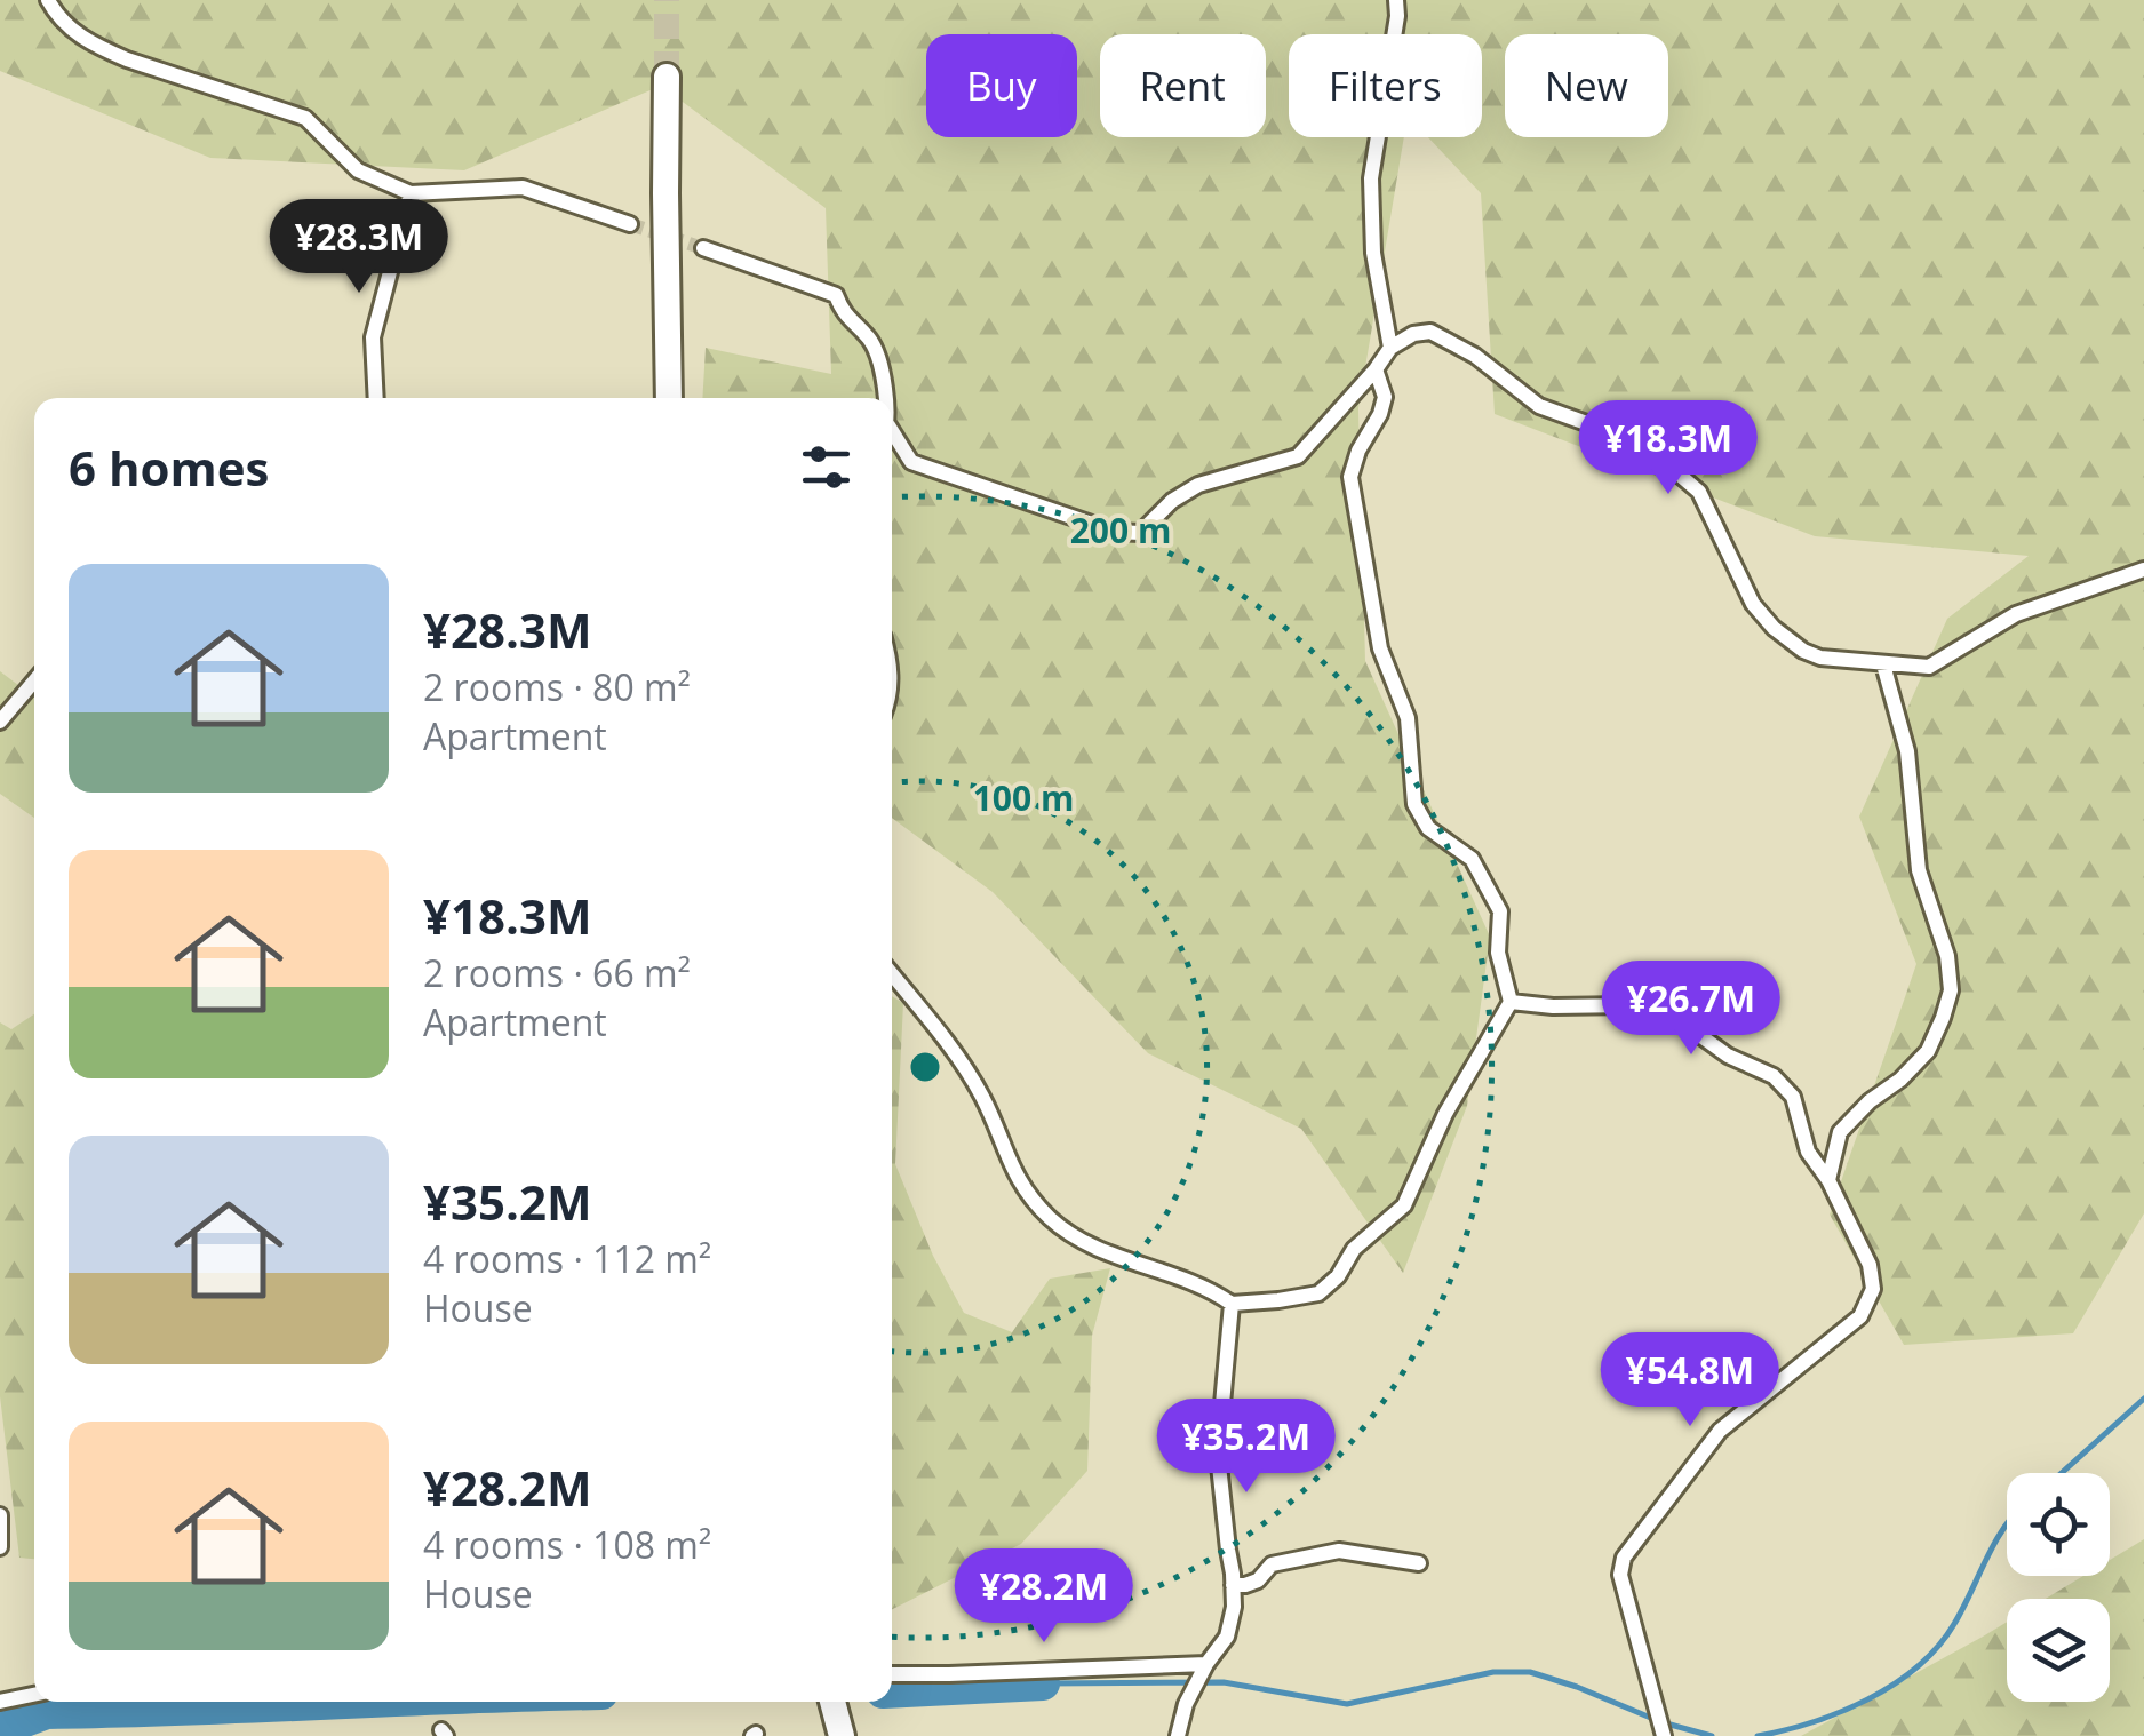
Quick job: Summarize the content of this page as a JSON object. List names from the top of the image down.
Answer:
{
  "page": {
    "chip": [
      "Buy",
      "Rent",
      "Filters",
      "New"
    ],
    "price": [
      "¥28.3M",
      "¥18.3M",
      "¥26.7M",
      "¥54.8M",
      "¥35.2M",
      "¥28.2M"
    ],
    "heading": "6 homes",
    "list": [
      {
        "name": "¥28.3M",
        "note": "2 rooms · 80 m² · Apartment"
      },
      {
        "name": "¥18.3M",
        "note": "2 rooms · 66 m² · Apartment"
      },
      {
        "name": "¥35.2M",
        "note": "4 rooms · 112 m² · House"
      },
      {
        "name": "¥28.2M",
        "note": "4 rooms · 108 m² · House"
      }
    ]
  },
  "rings": ["200 m", "100 m"]
}
